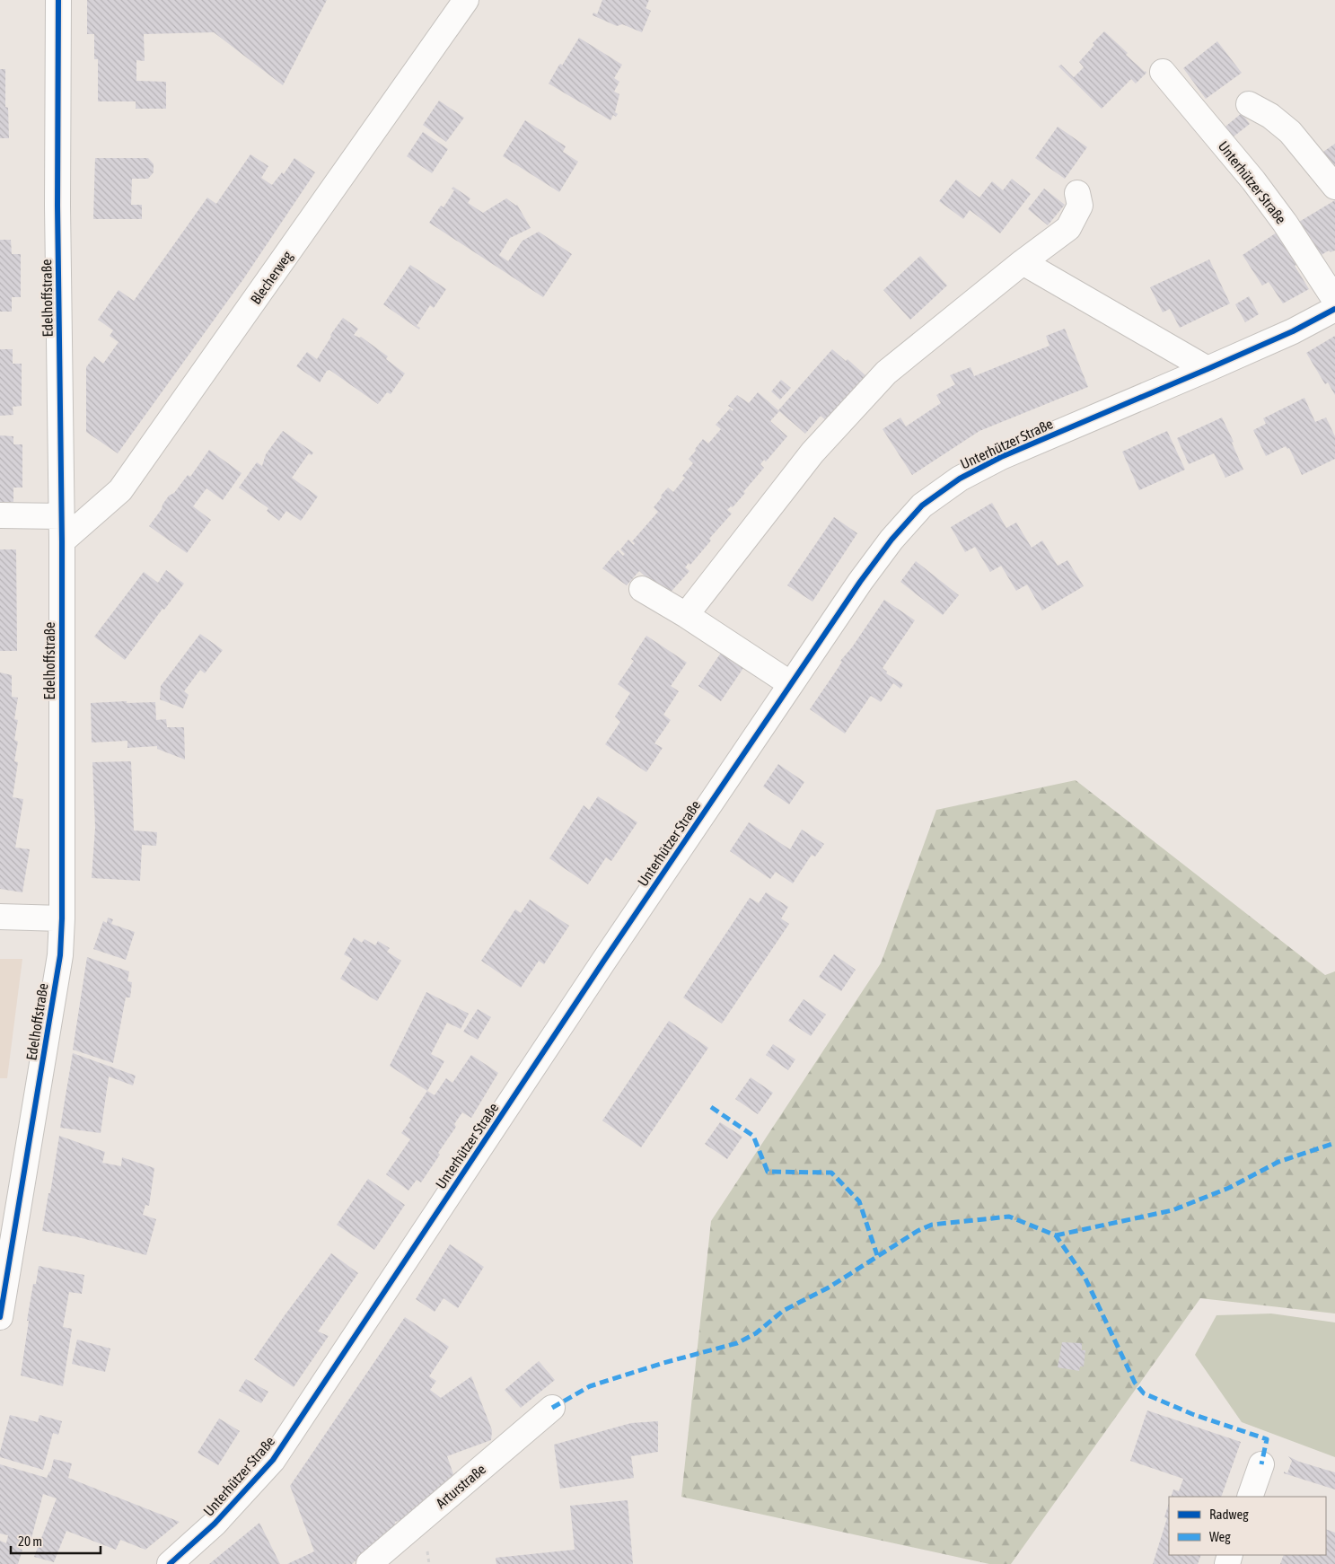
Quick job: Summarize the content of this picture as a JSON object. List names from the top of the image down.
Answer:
{
  "streets": {
    "street": [
      "Unterhützer Straße",
      "Blecherweg",
      "Edelhoffstraße",
      "Arturstraße"
    ]
  },
  "crossings": [
    ["Blecherweg", "Edelhoffstraße"]
  ],
  "legend": ["Radweg", "Weg"],
  "scale_bar": "20 m"
}
